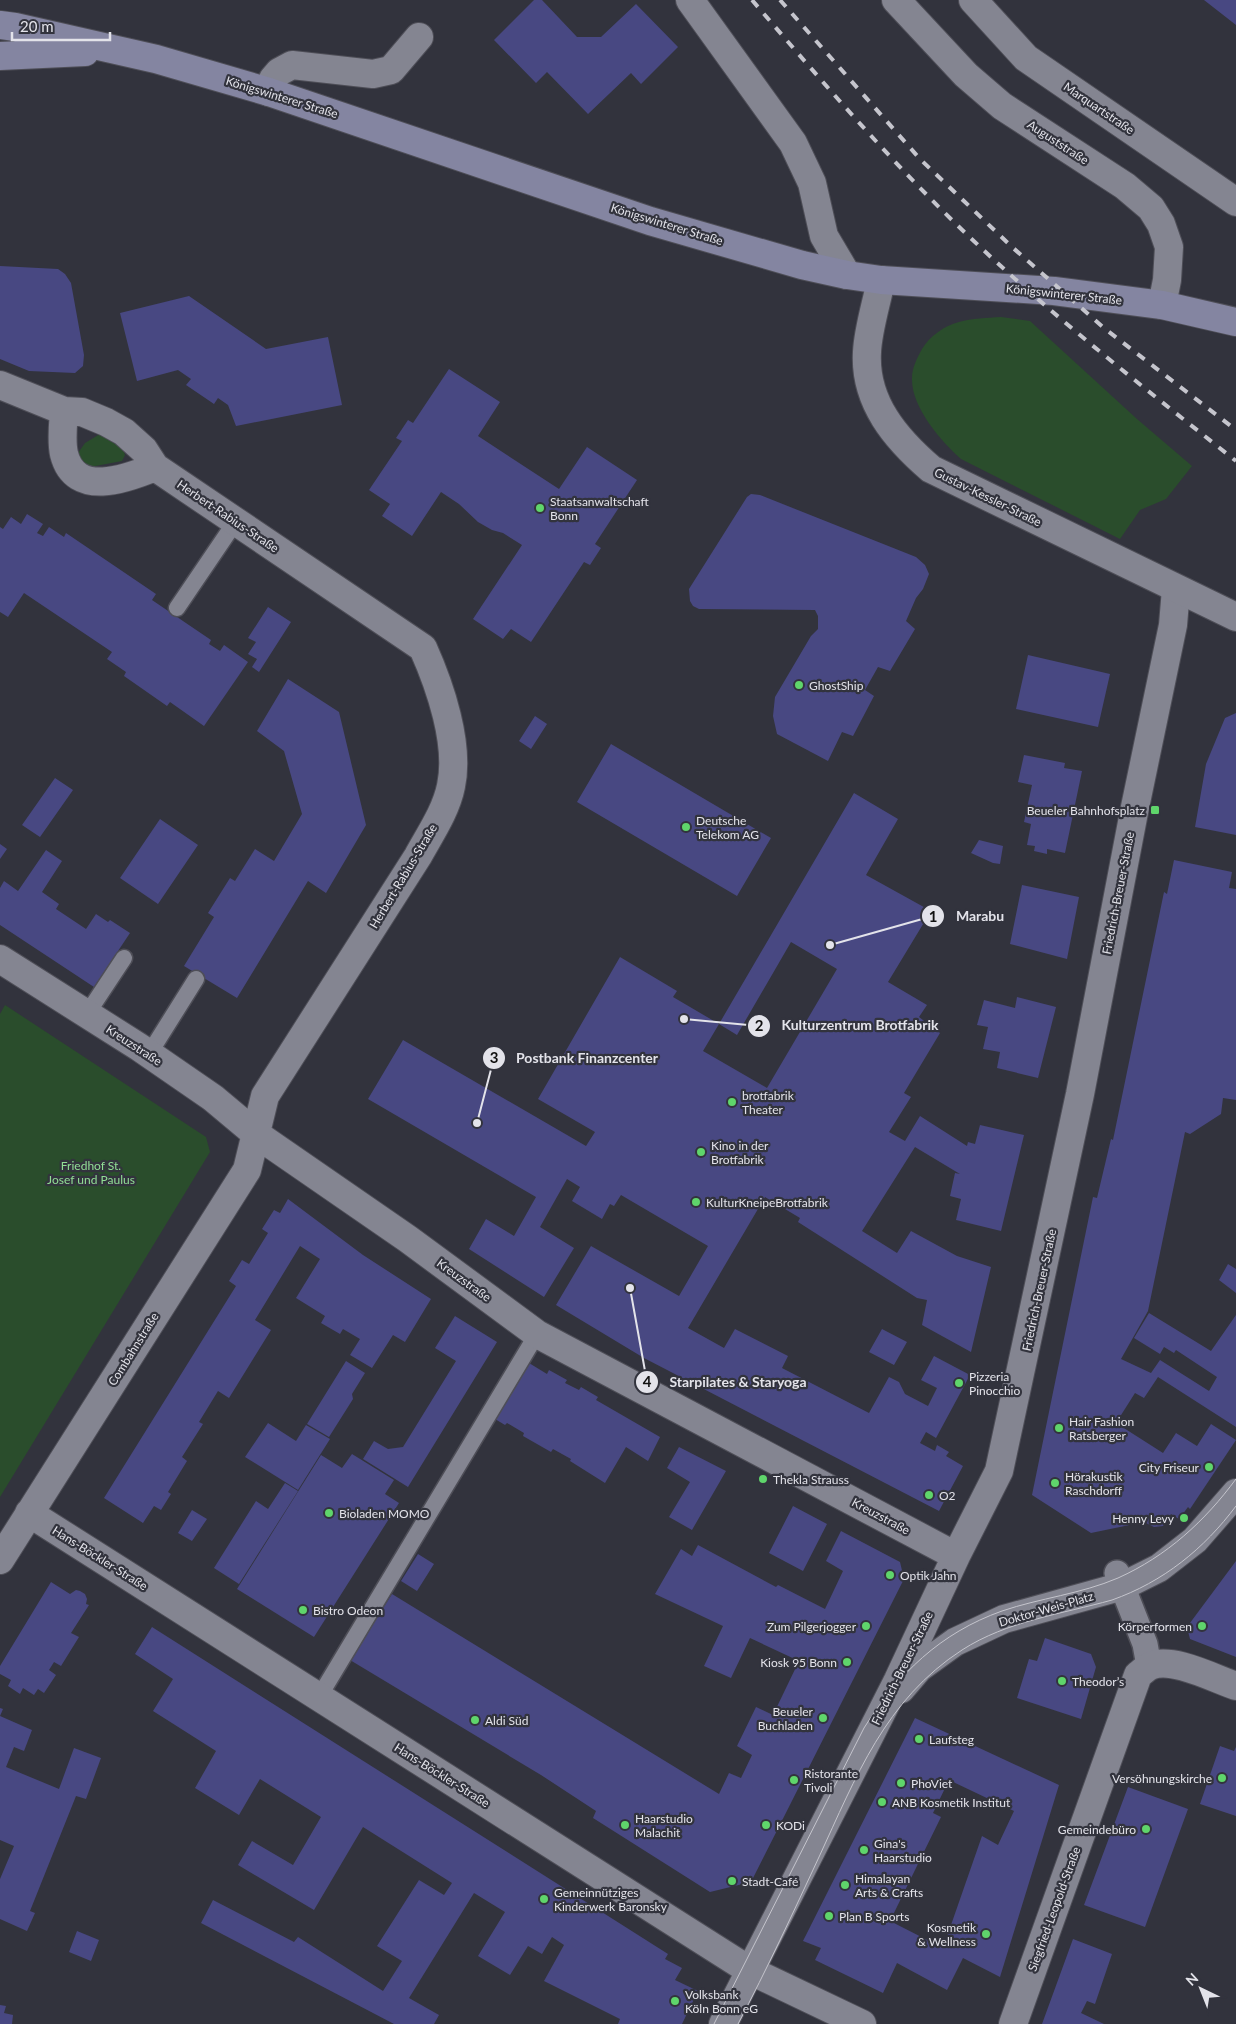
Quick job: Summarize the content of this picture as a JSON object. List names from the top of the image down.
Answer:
{
  "streets": {
    "main road": ["Königswinterer Straße"],
    "street": [
      "Marquartstraße",
      "Auguststraße",
      "Gustav-Kessler-Straße",
      "Herbert-Rabius-Straße",
      "Friedrich-Breuer-Straße",
      "Kreuzstraße",
      "Combahnstraße",
      "Hans-Böckler-Straße",
      "Doktor-Weis-Platz",
      "Siegfried-Leopold-Straße"
    ]
  },
  "crossings": [
    ["Königswinterer Straße", "Auguststraße"],
    ["Königswinterer Straße", "Gustav-Kessler-Straße"],
    ["Gustav-Kessler-Straße", "Friedrich-Breuer-Straße"],
    ["Herbert-Rabius-Straße", "Kreuzstraße"],
    ["Herbert-Rabius-Straße", "Combahnstraße"],
    ["Friedrich-Breuer-Straße", "Kreuzstraße"],
    ["Friedrich-Breuer-Straße", "Hans-Böckler-Straße"],
    ["Friedrich-Breuer-Straße", "Doktor-Weis-Platz"],
    ["Kreuzstraße", "Combahnstraße"],
    ["Combahnstraße", "Hans-Böckler-Straße"]
  ],
  "parks": ["Friedhof St. Josef und Paulus"],
  "places": {
    "other": [
      "Staatsanwaltschaft Bonn",
      "GhostShip",
      "Deutsche Telekom AG",
      "Marabu",
      "Kulturzentrum Brotfabrik",
      "brotfabrik Theater",
      "Postbank Finanzcenter",
      "Kino in der Brotfabrik",
      "KulturKneipeBrotfabrik",
      "Starpilates & Staryoga",
      "Pizzeria Pinocchio",
      "Hair Fashion Ratsberger",
      "City Friseur",
      "Thekla Strauss",
      "Hörakustik Raschdorff",
      "O2",
      "Bioladen MOMO",
      "Henny Levy",
      "Optik Jahn",
      "Bistro Odeon",
      "Zum Pilgerjogger",
      "Körperformen",
      "Kiosk 95 Bonn",
      "Theodor’s",
      "Beueler Buchladen",
      "Aldi Süd",
      "Laufsteg",
      "Versöhnungskirche",
      "Ristorante Tivoli",
      "PhoViet",
      "ANB Kosmetik Institut",
      "Haarstudio Malachit",
      "KODi",
      "Gemeindebüro",
      "Gina's Haarstudio",
      "Stadt-Café",
      "Himalayan Arts & Crafts",
      "Gemeinnütziges Kinderwerk Baronsky",
      "Plan B Sports",
      "Kosmetik & Wellness",
      "Volksbank Köln Bonn eG"
    ],
    "transit": ["Beueler Bahnhofsplatz"]
  },
  "scale_bar": "20 m",
  "north": "top left"
}
